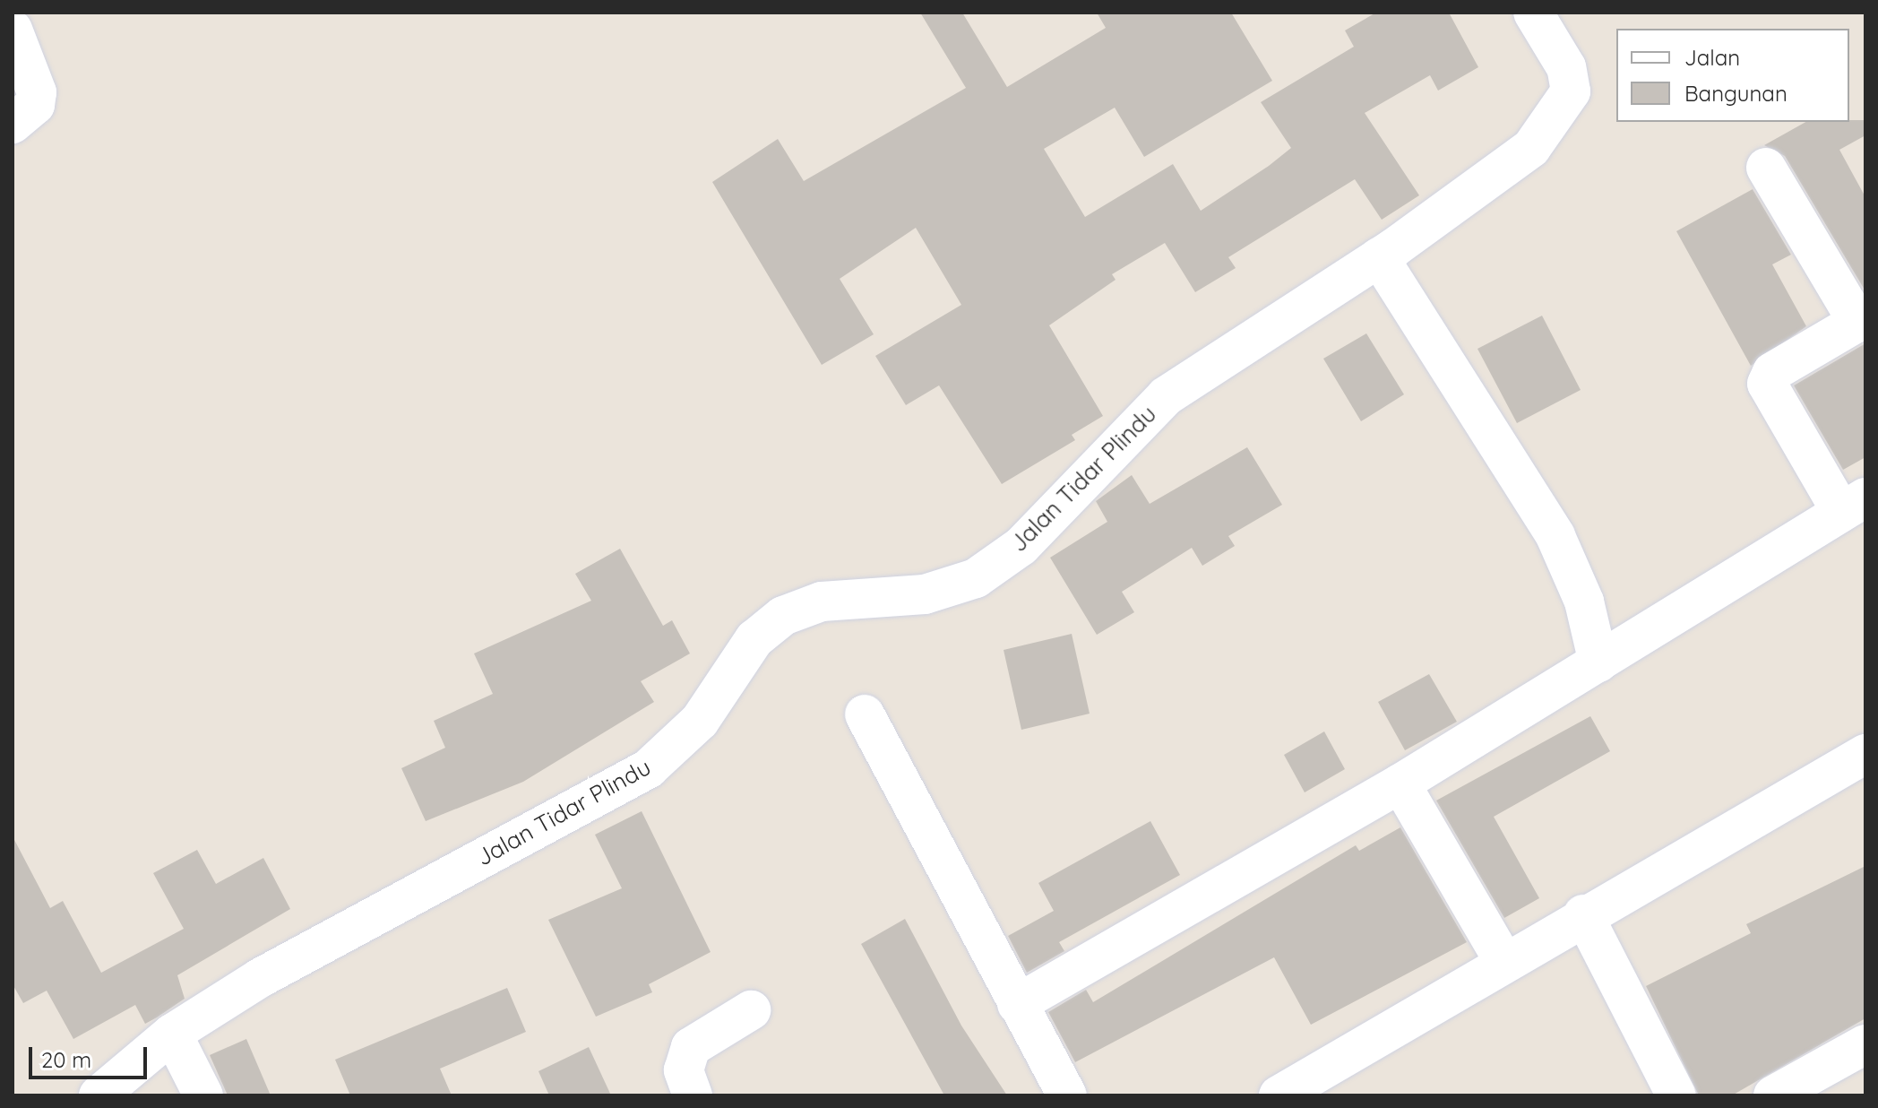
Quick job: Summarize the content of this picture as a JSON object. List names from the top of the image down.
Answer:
{
  "streets": {
    "street": ["Jalan Tidar Plindu"]
  },
  "legend": ["Jalan", "Bangunan"],
  "scale_bar": "20 m"
}
